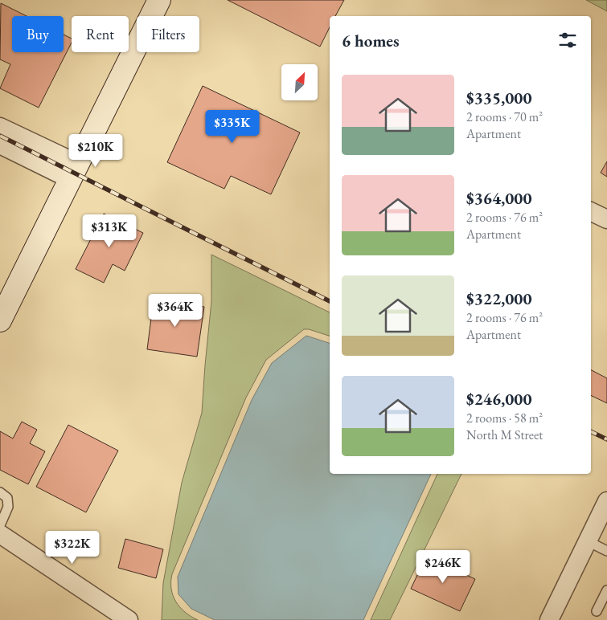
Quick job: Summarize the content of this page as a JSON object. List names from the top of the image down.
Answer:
{
  "north": "top right",
  "page": {
    "chip": ["Buy", "Rent", "Filters"],
    "heading": "6 homes",
    "list": [
      {
        "name": "$335,000",
        "note": "2 rooms · 70 m² · Apartment"
      },
      {
        "name": "$364,000",
        "note": "2 rooms · 76 m² · Apartment"
      },
      {
        "name": "$322,000",
        "note": "2 rooms · 76 m² · Apartment"
      },
      {
        "name": "$246,000",
        "note": "2 rooms · 58 m² · North M Street"
      }
    ],
    "price": [
      "$335K",
      "$210K",
      "$313K",
      "$364K",
      "$322K",
      "$246K"
    ]
  }
}
